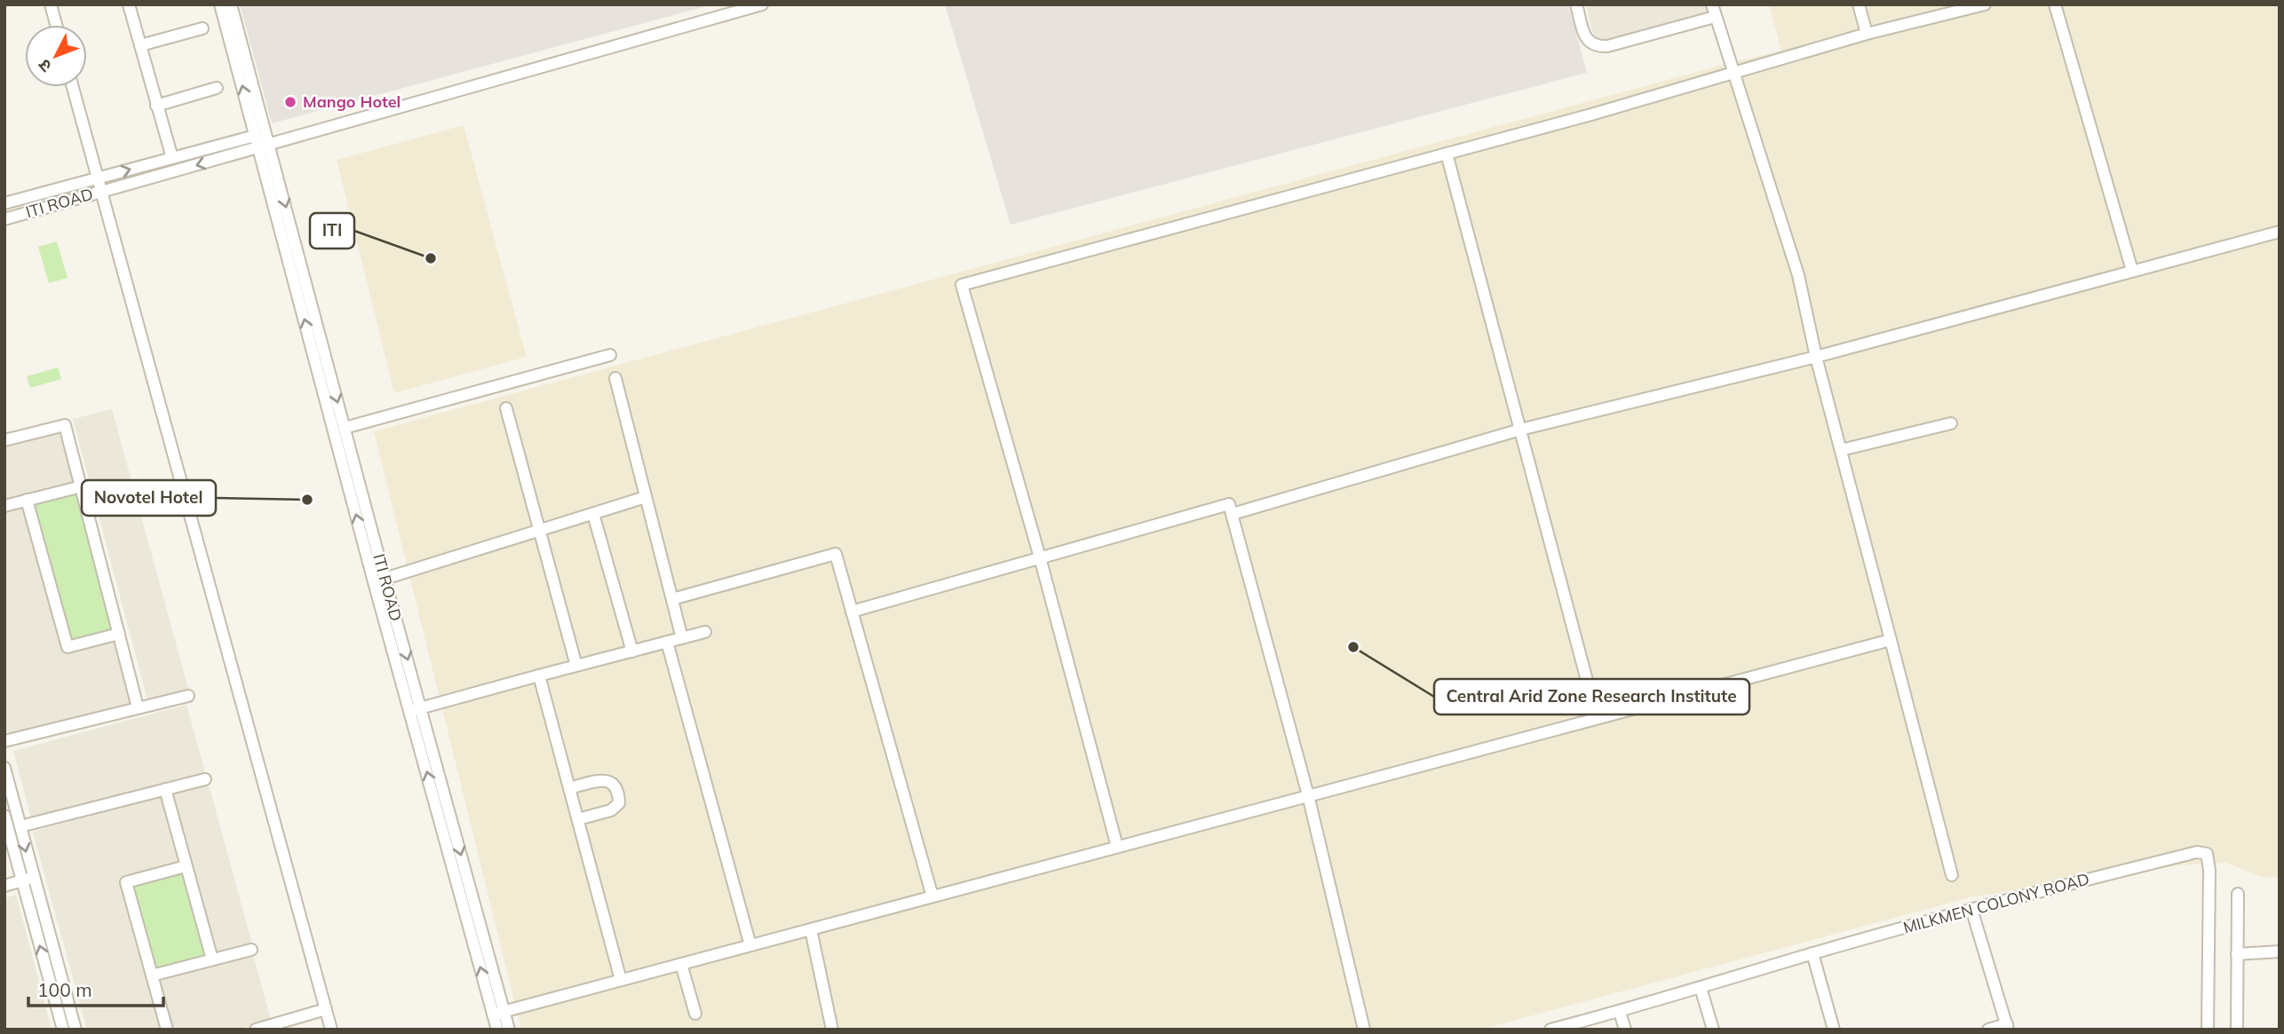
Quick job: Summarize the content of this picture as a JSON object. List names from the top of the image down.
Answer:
{
  "streets": {
    "street": ["ITI ROAD", "MILKMEN COLONY ROAD"]
  },
  "places": [
    "Mango Hotel",
    "ITI",
    "Novotel Hotel",
    "Central Arid Zone Research Institute"
  ],
  "scale_bar": "100 m",
  "north": "bottom left"
}
